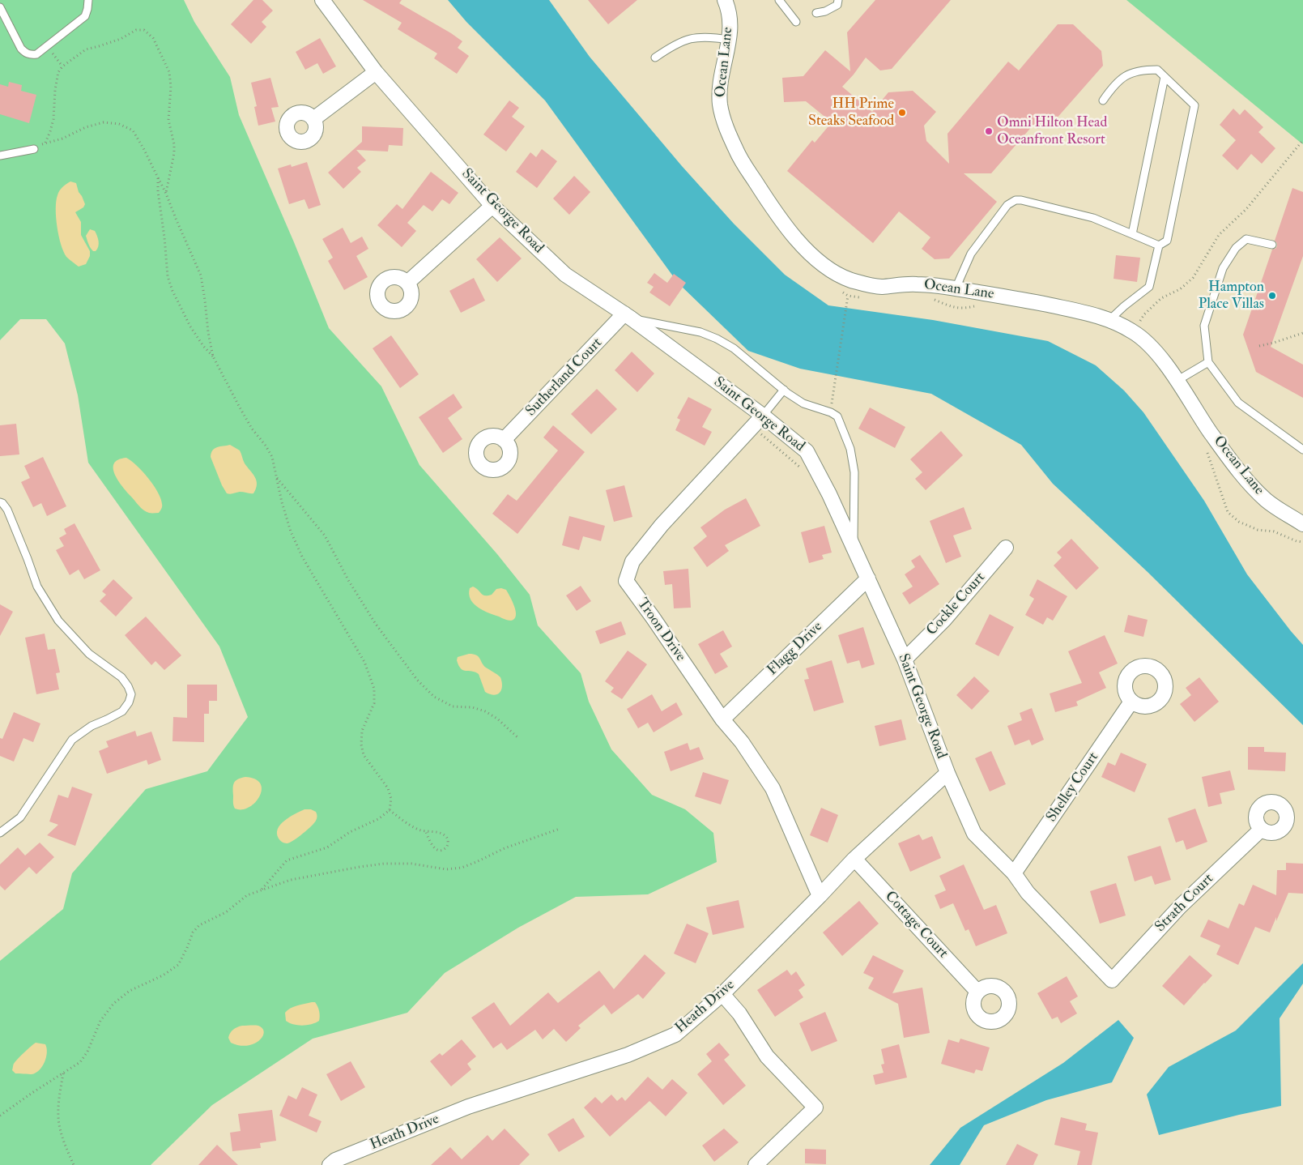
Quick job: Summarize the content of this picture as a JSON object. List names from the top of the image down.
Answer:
{
  "streets": {
    "street": [
      "Ocean Lane",
      "Saint George Road",
      "Sutherland Court",
      "Cockle Court",
      "Troon Drive",
      "Flagg Drive",
      "Shelley Court",
      "Strath Court",
      "Cottage Court",
      "Heath Drive"
    ]
  },
  "crossings": [
    ["Saint George Road", "Sutherland Court"],
    ["Saint George Road", "Cockle Court"],
    ["Saint George Road", "Troon Drive"],
    ["Saint George Road", "Flagg Drive"],
    ["Saint George Road", "Shelley Court"],
    ["Saint George Road", "Strath Court"],
    ["Saint George Road", "Heath Drive"],
    ["Troon Drive", "Flagg Drive"],
    ["Troon Drive", "Heath Drive"],
    ["Cottage Court", "Heath Drive"]
  ],
  "places": ["HH Prime Steaks Seafood", "Omni Hilton Head Oceanfront Resort", "Hampton Place Villas"]
}
